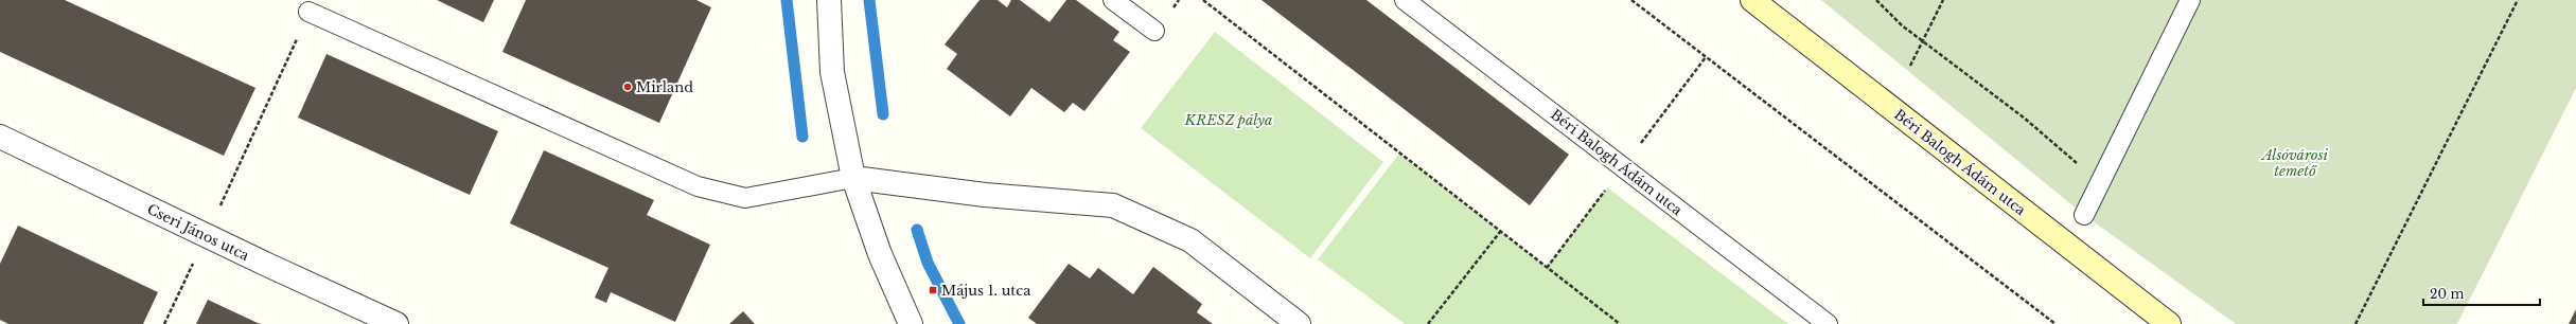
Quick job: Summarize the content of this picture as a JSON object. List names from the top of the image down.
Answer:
{
  "streets": {
    "street": ["Béri Balogh Ádám utca", "Cseri János utca"]
  },
  "parks": ["KRESZ pálya", "Alsóvárosi temető"],
  "places": {
    "other": ["Mirland"],
    "transit": ["Május 1. utca"]
  },
  "scale_bar": "20 m"
}
